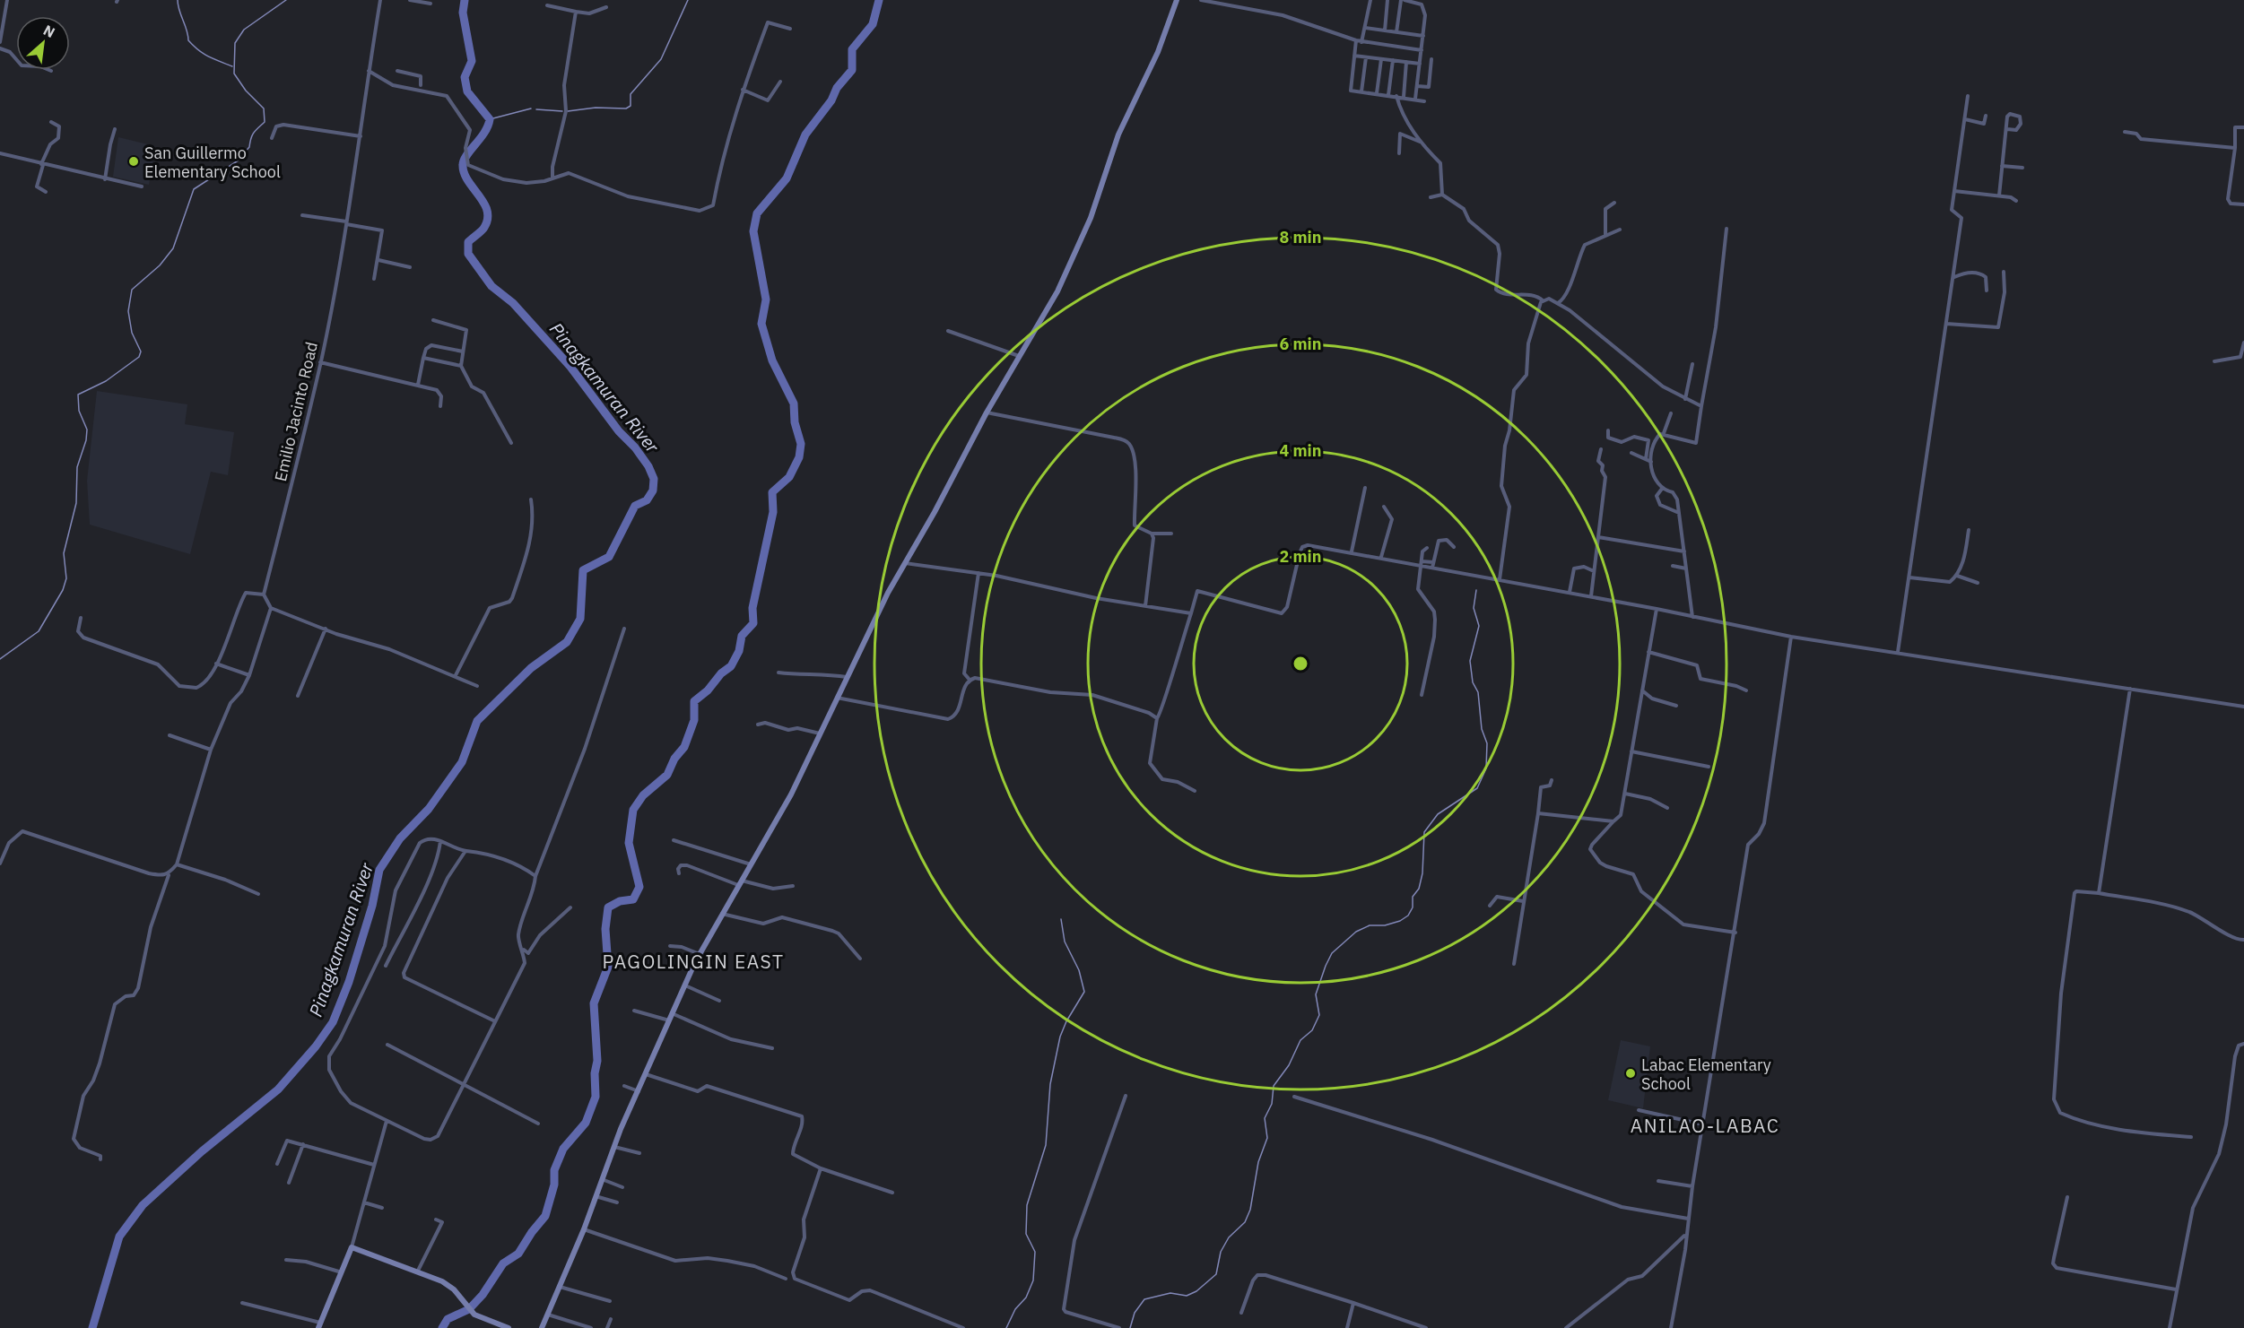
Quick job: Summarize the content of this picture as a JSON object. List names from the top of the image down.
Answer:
{
  "streets": {
    "street": ["Emilio Jacinto Road"]
  },
  "districts": ["PAGOLINGIN EAST", "ANILAO-LABAC"],
  "water": ["Pinagkamuran River"],
  "places": ["San Guillermo Elementary School", "Labac Elementary School"],
  "north": "top right",
  "rings": [
    "8 min",
    "6 min",
    "4 min",
    "2 min"
  ]
}
